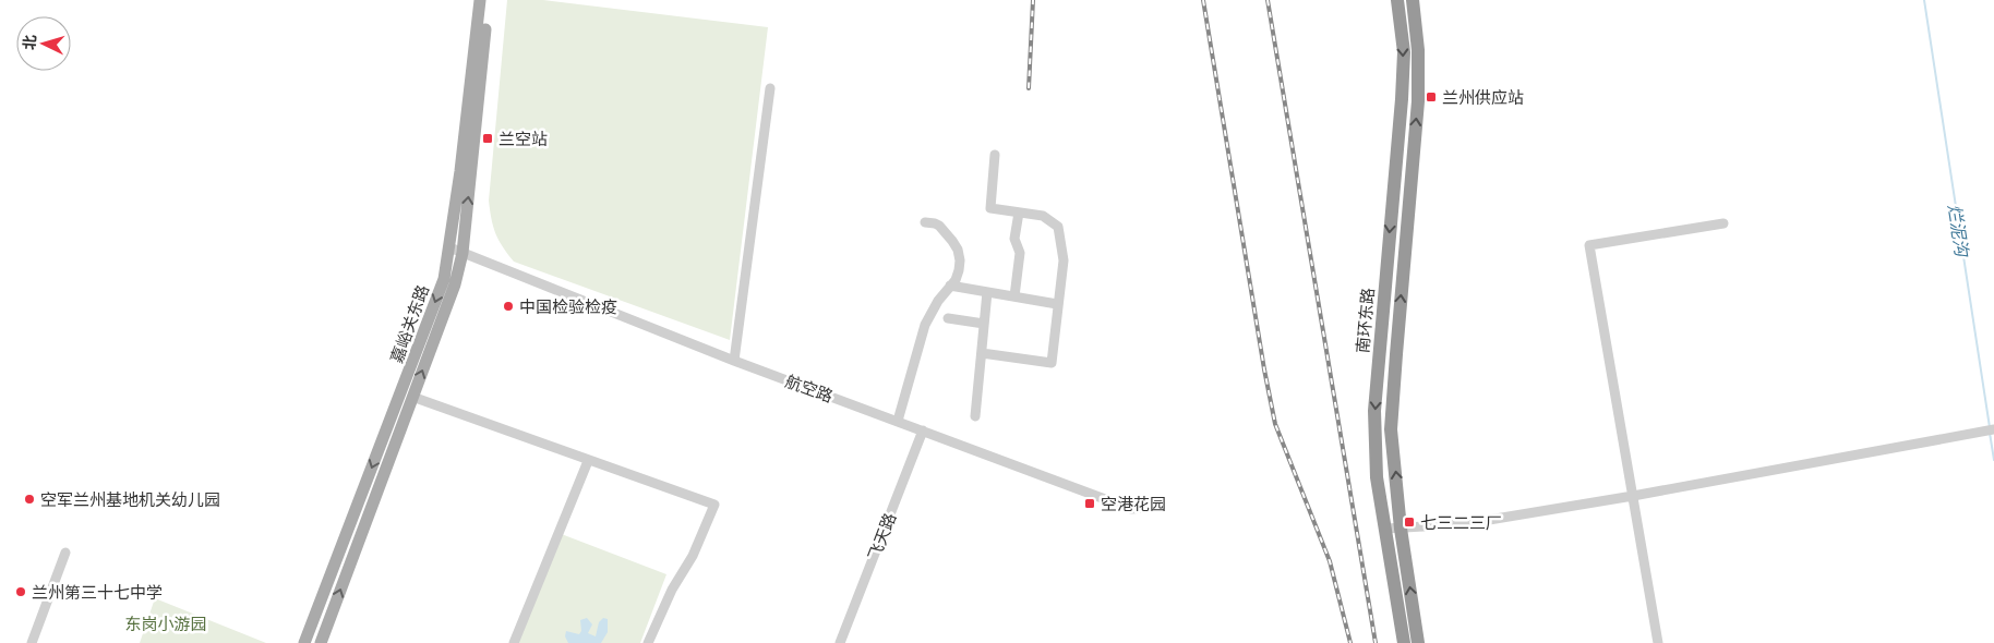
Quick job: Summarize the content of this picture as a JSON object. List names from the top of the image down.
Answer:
{
  "streets": {
    "highway": ["南环东路"],
    "main road": ["嘉峪关东路"],
    "street": ["航空路", "飞天路"]
  },
  "crossings": [
    ["嘉峪关东路", "航空路"],
    ["航空路", "飞天路"]
  ],
  "water": ["烂泥沟"],
  "parks": ["东岗小游园"],
  "places": {
    "transit": [
      "兰州供应站",
      "兰空站",
      "空港花园",
      "七三二三厂"
    ],
    "other": ["中国检验检疫", "空军兰州基地机关幼儿园", "兰州第三十七中学"]
  },
  "north": "left"
}
